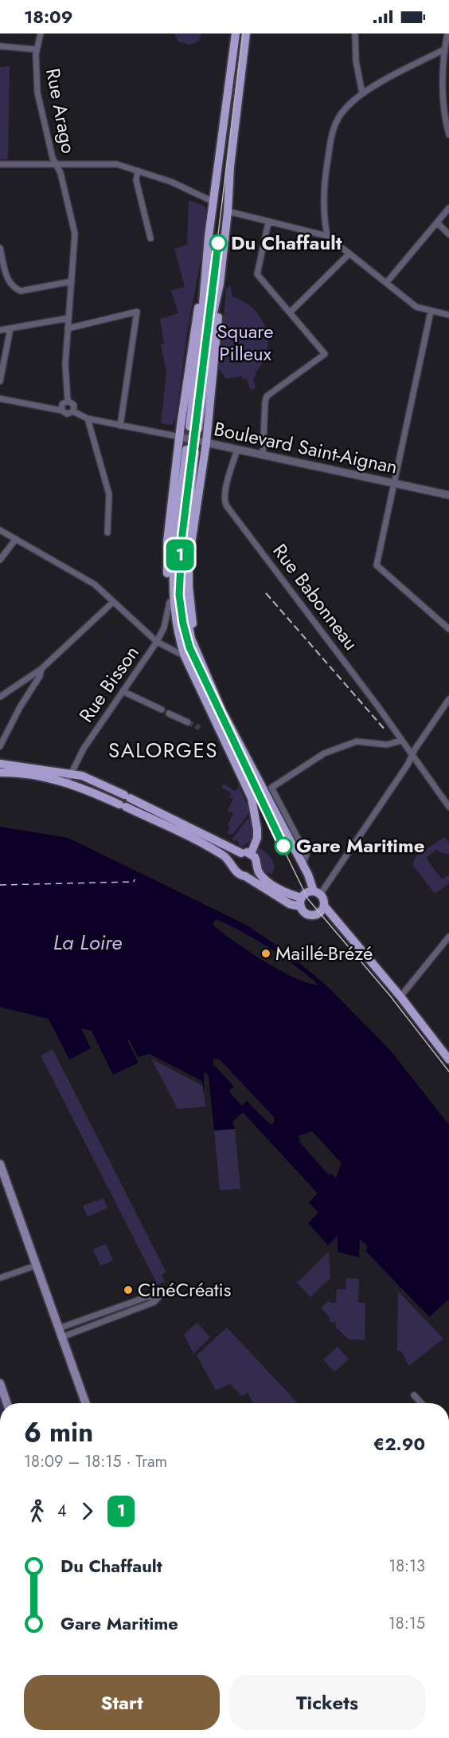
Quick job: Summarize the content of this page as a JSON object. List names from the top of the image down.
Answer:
{
  "streets": {
    "street": [
      "Rue Arago",
      "Boulevard Saint-Aignan",
      "Rue Babonneau",
      "Rue Bisson"
    ]
  },
  "crossings": [
    ["Rue Arago", "Boulevard Saint-Aignan"],
    ["Boulevard Saint-Aignan", "Rue Babonneau"]
  ],
  "districts": ["SALORGES"],
  "water": ["La Loire"],
  "parks": ["Square Pilleux"],
  "places": [
    "Du Chaffault",
    "Gare Maritime",
    "Maillé-Brézé",
    "CinéCréatis"
  ],
  "lines": ["tram line 1"],
  "page": {
    "status": "18:09",
    "on_map": "1",
    "heading": ["6 min", "18:09 – 18:15 · Tram", "€2.90"],
    "legs": ["4", "1"],
    "list": [
      {
        "name": "Du Chaffault",
        "value": "18:13"
      },
      {
        "name": "Gare Maritime",
        "value": "18:15"
      }
    ],
    "buttons": ["Start", "Tickets"]
  }
}
